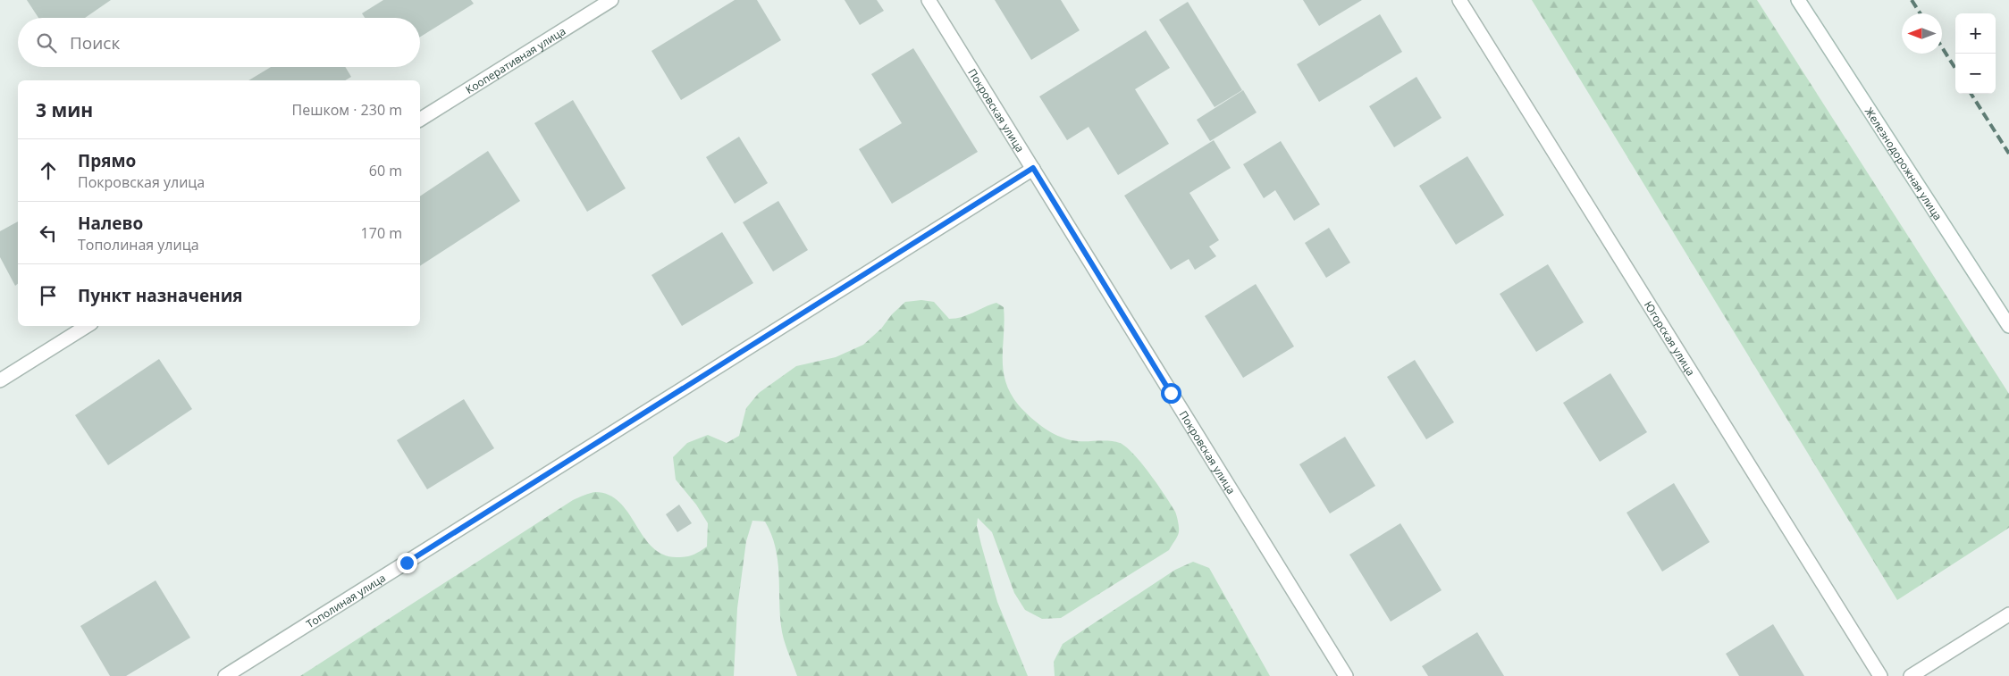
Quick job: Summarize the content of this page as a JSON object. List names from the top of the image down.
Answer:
{
  "streets": {
    "street": [
      "Кооперативная улица",
      "Покровская улица",
      "Железнодорожная улица",
      "Югорская улица",
      "Тополиная улица"
    ]
  },
  "crossings": [
    ["Покровская улица", "Тополиная улица"]
  ],
  "north": "left",
  "page": {
    "map_buttons": ["+", "−"],
    "search": "Поиск",
    "heading": ["3 мин", "Пешком · 230 m"],
    "list": [
      ["Прямо", "Покровская улица", "60 m"],
      ["Налево", "Тополиная улица", "170 m"],
      "Пункт назначения"
    ]
  }
}
